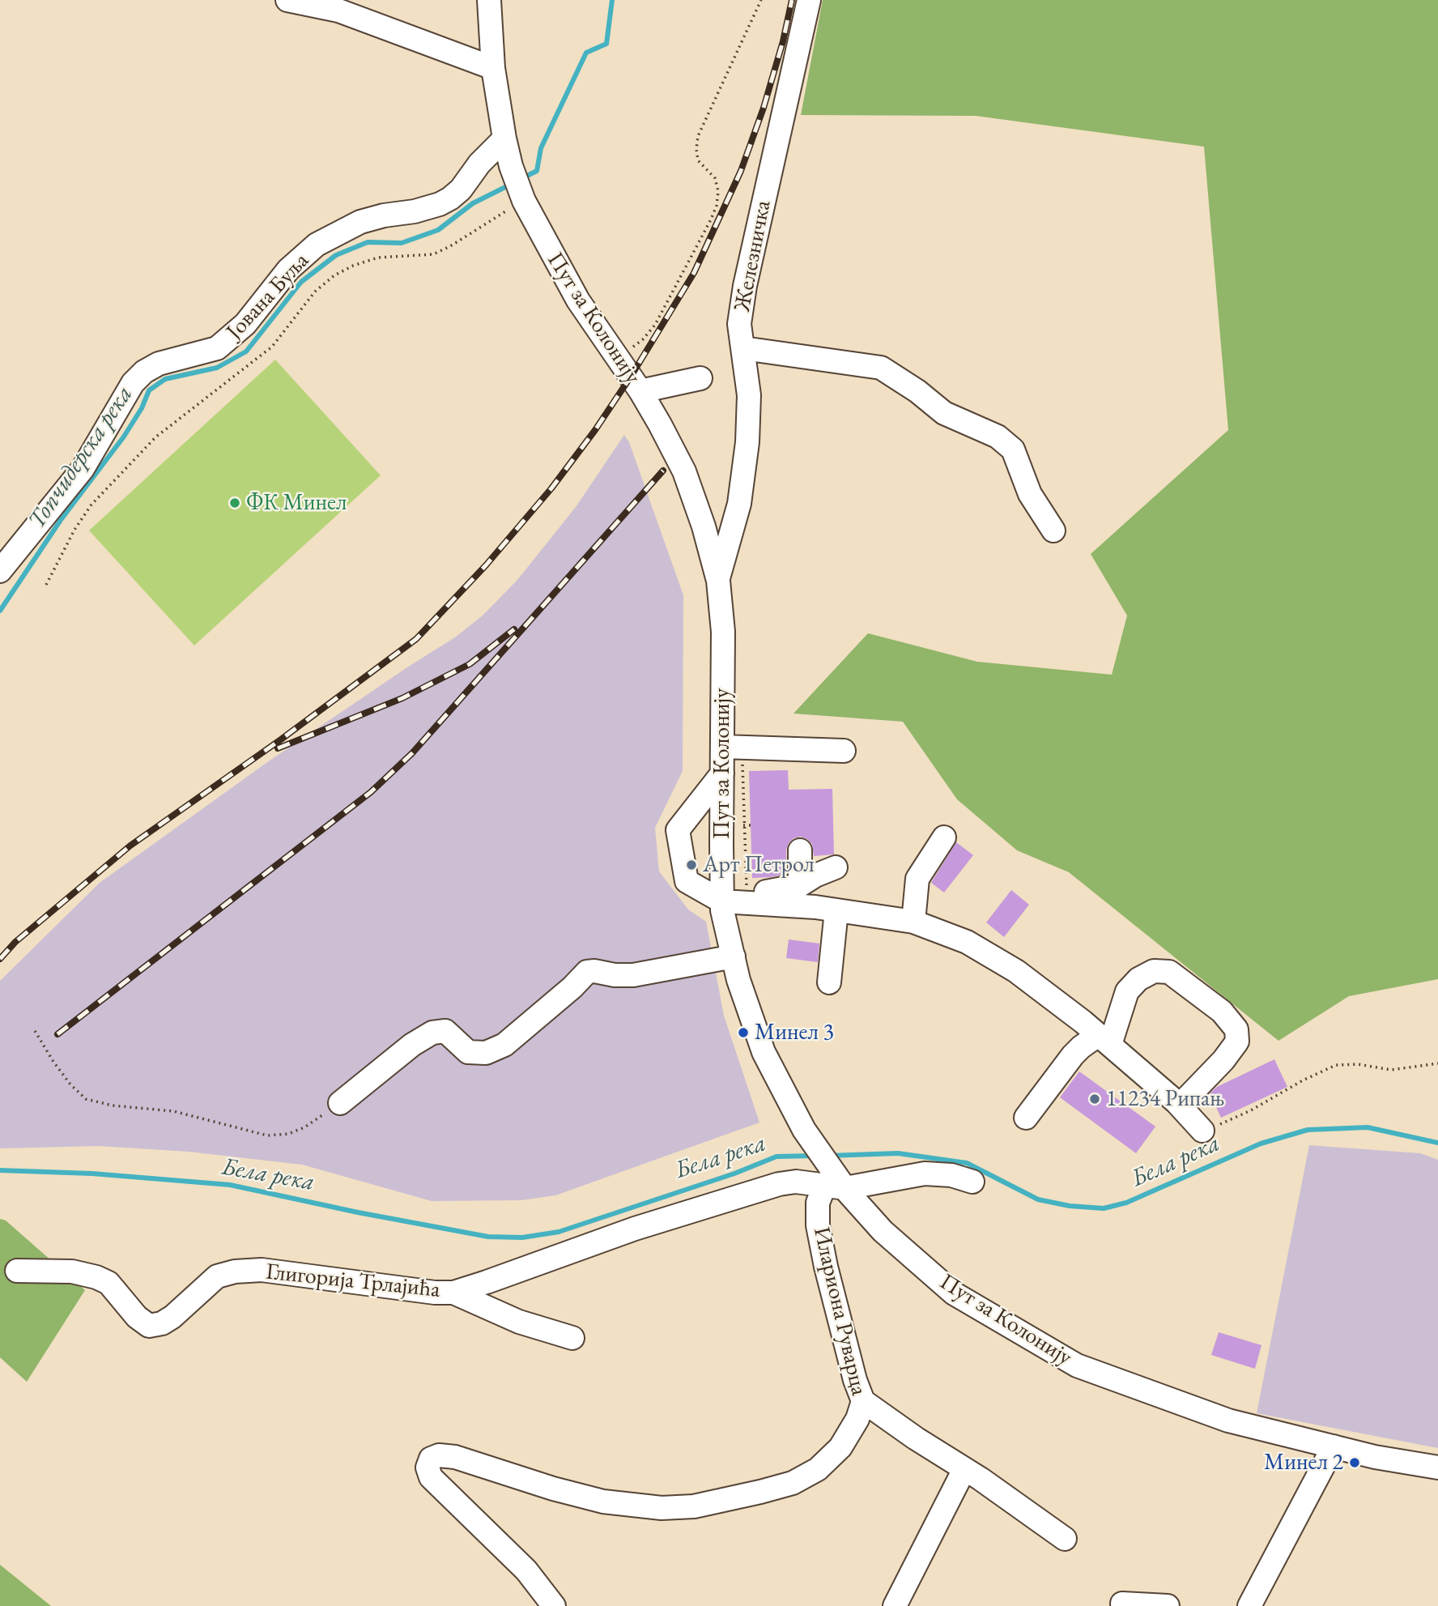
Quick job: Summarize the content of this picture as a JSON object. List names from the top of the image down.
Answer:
{
  "streets": {
    "street": [
      "Железничка",
      "Јована Буља",
      "Пут за Колонију",
      "Глигорија Трлајића",
      "Илариона Руварца"
    ]
  },
  "crossings": [
    ["Железничка", "Пут за Колонију"],
    ["Јована Буља", "Пут за Колонију"],
    ["Пут за Колонију", "Глигорија Трлајића"],
    ["Пут за Колонију", "Илариона Руварца"],
    ["Глигорија Трлајића", "Илариона Руварца"]
  ],
  "water": ["Топчидерска река", "Бела река"],
  "places": [
    "ФК Минел",
    "Арт Петрол",
    "Минел 3",
    "11234 Рипањ",
    "Минел 2"
  ]
}
